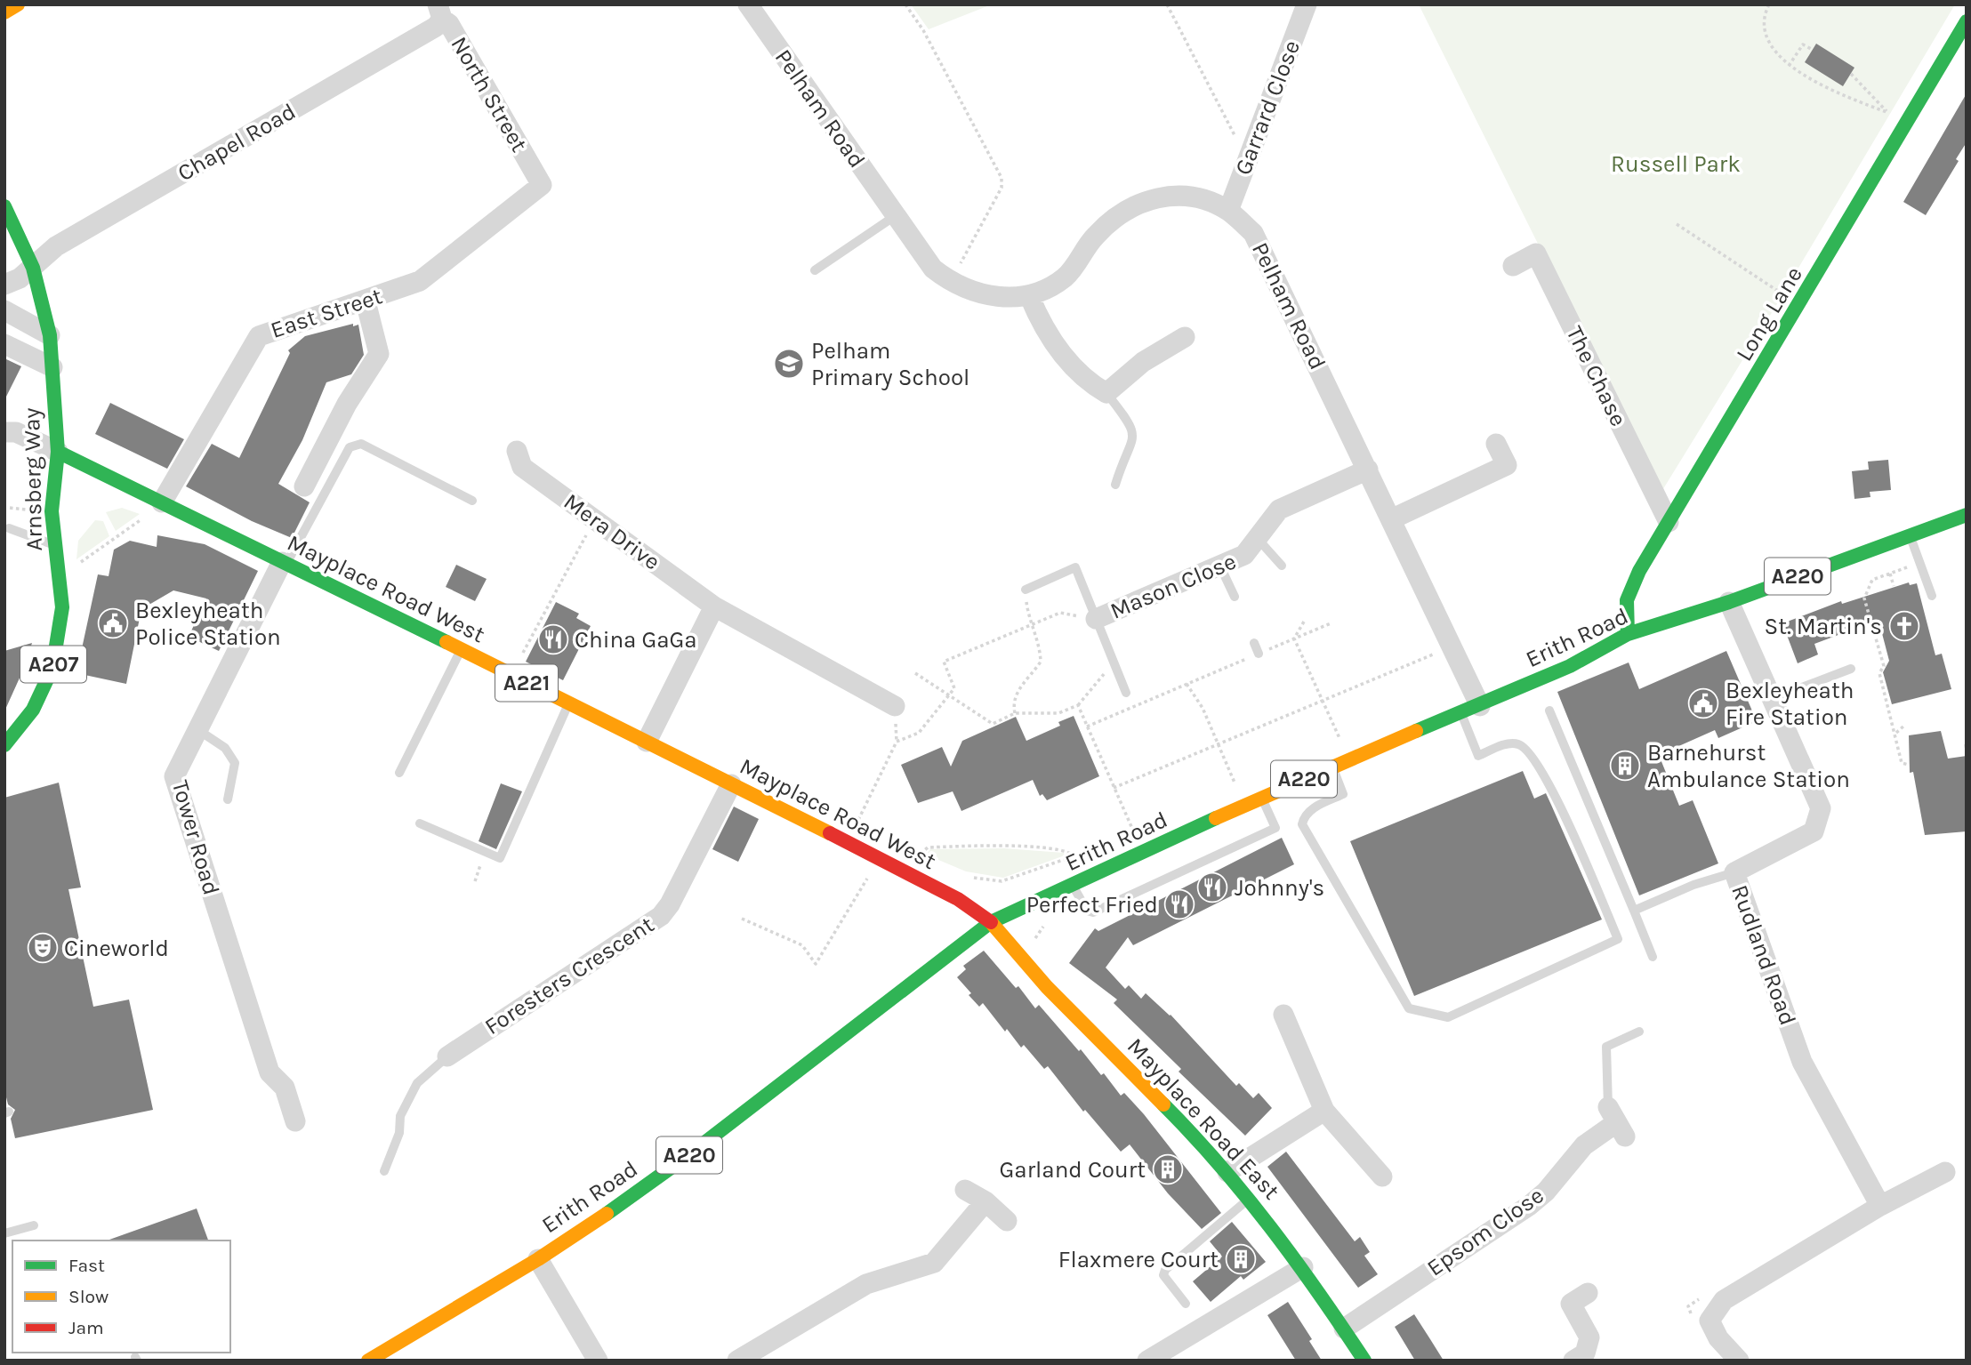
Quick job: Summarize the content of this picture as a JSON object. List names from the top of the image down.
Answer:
{
  "streets": {
    "main road": [
      "Long Lane",
      "Arnsberg Way",
      "A220",
      "Mayplace Road West",
      "Erith Road",
      "A207",
      "A221",
      "Mayplace Road East"
    ],
    "street": [
      "North Street",
      "Garrard Close",
      "Pelham Road",
      "Chapel Road",
      "East Street",
      "The Chase",
      "Mera Drive",
      "Mason Close",
      "Tower Road",
      "Rudland Road",
      "Foresters Crescent",
      "Epsom Close"
    ]
  },
  "crossings": [
    ["North Street", "Chapel Road"],
    ["North Street", "East Street"],
    ["Garrard Close", "Pelham Road"],
    ["Pelham Road", "Mason Close"],
    ["Pelham Road", "Erith Road"],
    ["Chapel Road", "Arnsberg Way"],
    ["East Street", "Mayplace Road West"],
    ["Long Lane", "The Chase"],
    ["Long Lane", "Erith Road"],
    ["Arnsberg Way", "Mayplace Road West"],
    ["Mayplace Road West", "Erith Road"],
    ["Mayplace Road West", "Tower Road"],
    ["Mayplace Road West", "Foresters Crescent"],
    ["Mayplace Road West", "Mayplace Road East"],
    ["Erith Road", "Rudland Road"],
    ["Erith Road", "Mayplace Road East"],
    ["Mayplace Road East", "Epsom Close"]
  ],
  "parks": ["Russell Park"],
  "places": {
    "school or university": ["Pelham Primary School"],
    "public building": ["Bexleyheath Police Station", "Bexleyheath Fire Station"],
    "church": ["St. Martin's"],
    "restaurant": ["China GaGa", "Johnny's", "Perfect Fried"],
    "building": ["Barnehurst Ambulance Station", "Garland Court", "Flaxmere Court"],
    "theatre": ["Cineworld"]
  },
  "legend": ["Fast", "Slow", "Jam"]
}
